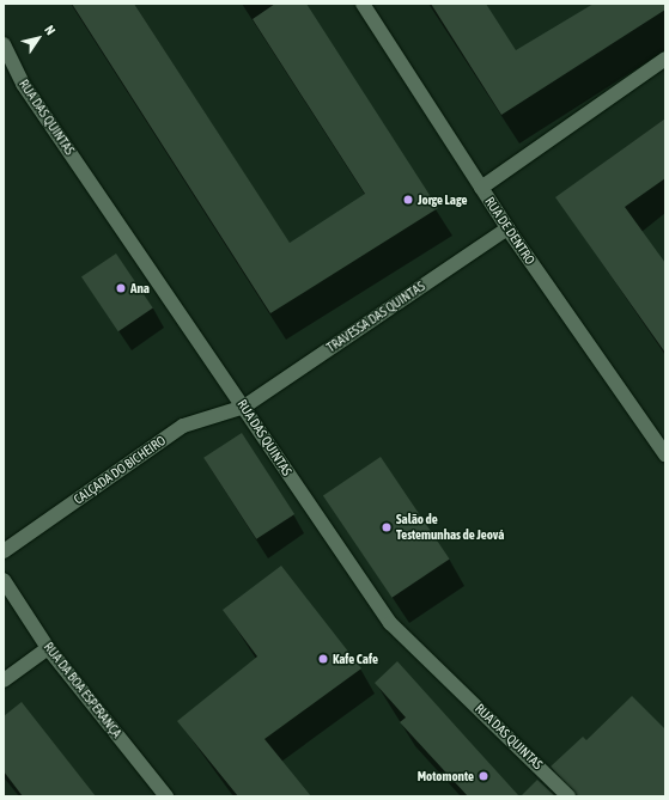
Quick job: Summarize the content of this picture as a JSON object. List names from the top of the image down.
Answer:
{
  "streets": {
    "street": [
      "RUA DAS QUINTAS",
      "RUA DE DENTRO",
      "TRAVESSA DAS QUINTAS",
      "CALÇADA DO BICHEIRO",
      "RUA DA BOA ESPERANÇA"
    ]
  },
  "crossings": [
    ["RUA DAS QUINTAS", "TRAVESSA DAS QUINTAS"],
    ["RUA DAS QUINTAS", "CALÇADA DO BICHEIRO"],
    ["RUA DE DENTRO", "TRAVESSA DAS QUINTAS"],
    ["TRAVESSA DAS QUINTAS", "CALÇADA DO BICHEIRO"]
  ],
  "places": [
    "Jorge Lage",
    "Ana",
    "Salão de Testemunhas de Jeová",
    "Kafe Cafe",
    "Motomonte"
  ],
  "north": "top right"
}
